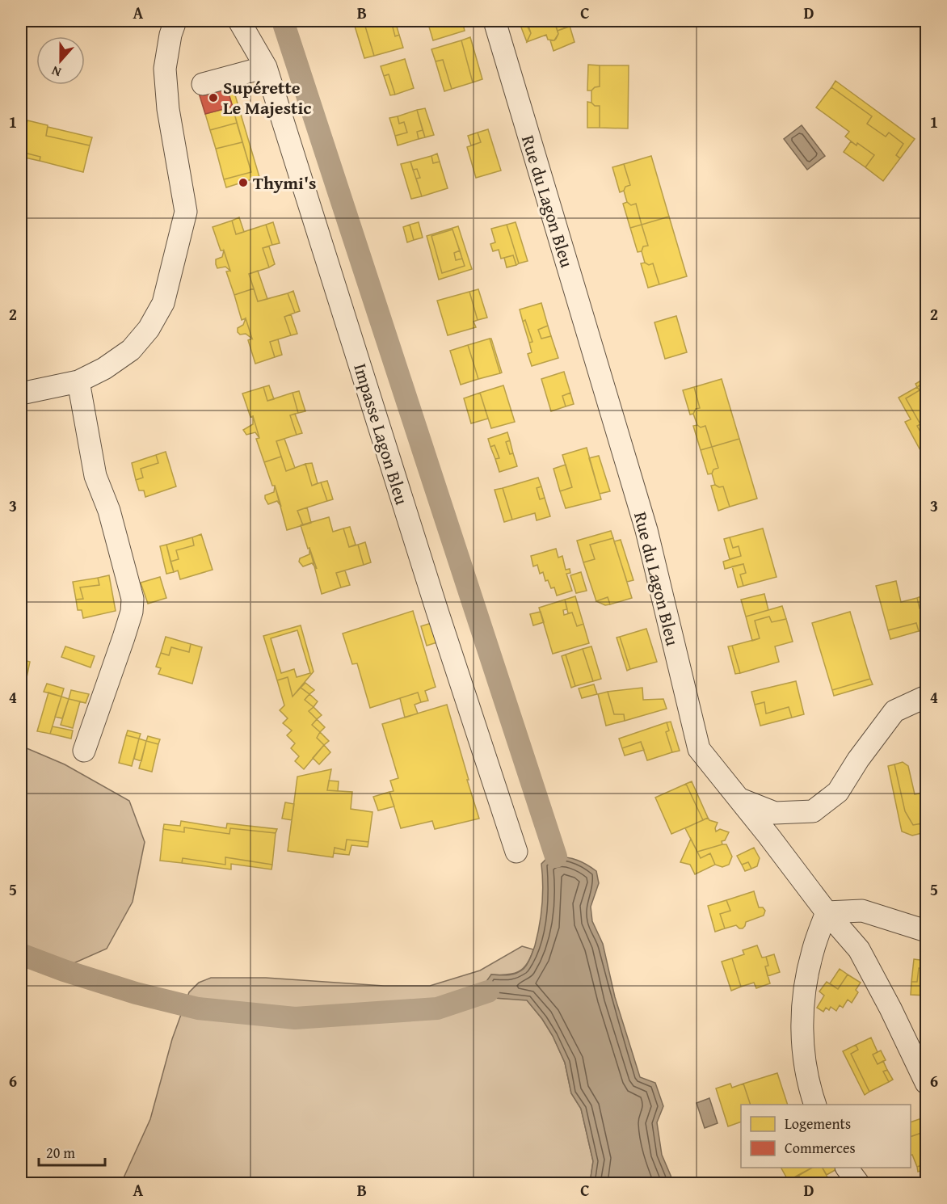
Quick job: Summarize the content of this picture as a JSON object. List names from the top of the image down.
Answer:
{
  "streets": {
    "street": ["Rue du Lagon Bleu", "Impasse Lagon Bleu"]
  },
  "places": ["Supérette Le Majestic", "Thymi's"],
  "legend": ["Logements", "Commerces"],
  "scale_bar": "20 m",
  "north": "bottom",
  "grid": {
    "columns": [
      "A",
      "B",
      "C",
      "D"
    ],
    "rows": [
      "1",
      "2",
      "3",
      "4",
      "5",
      "6"
    ]
  }
}
